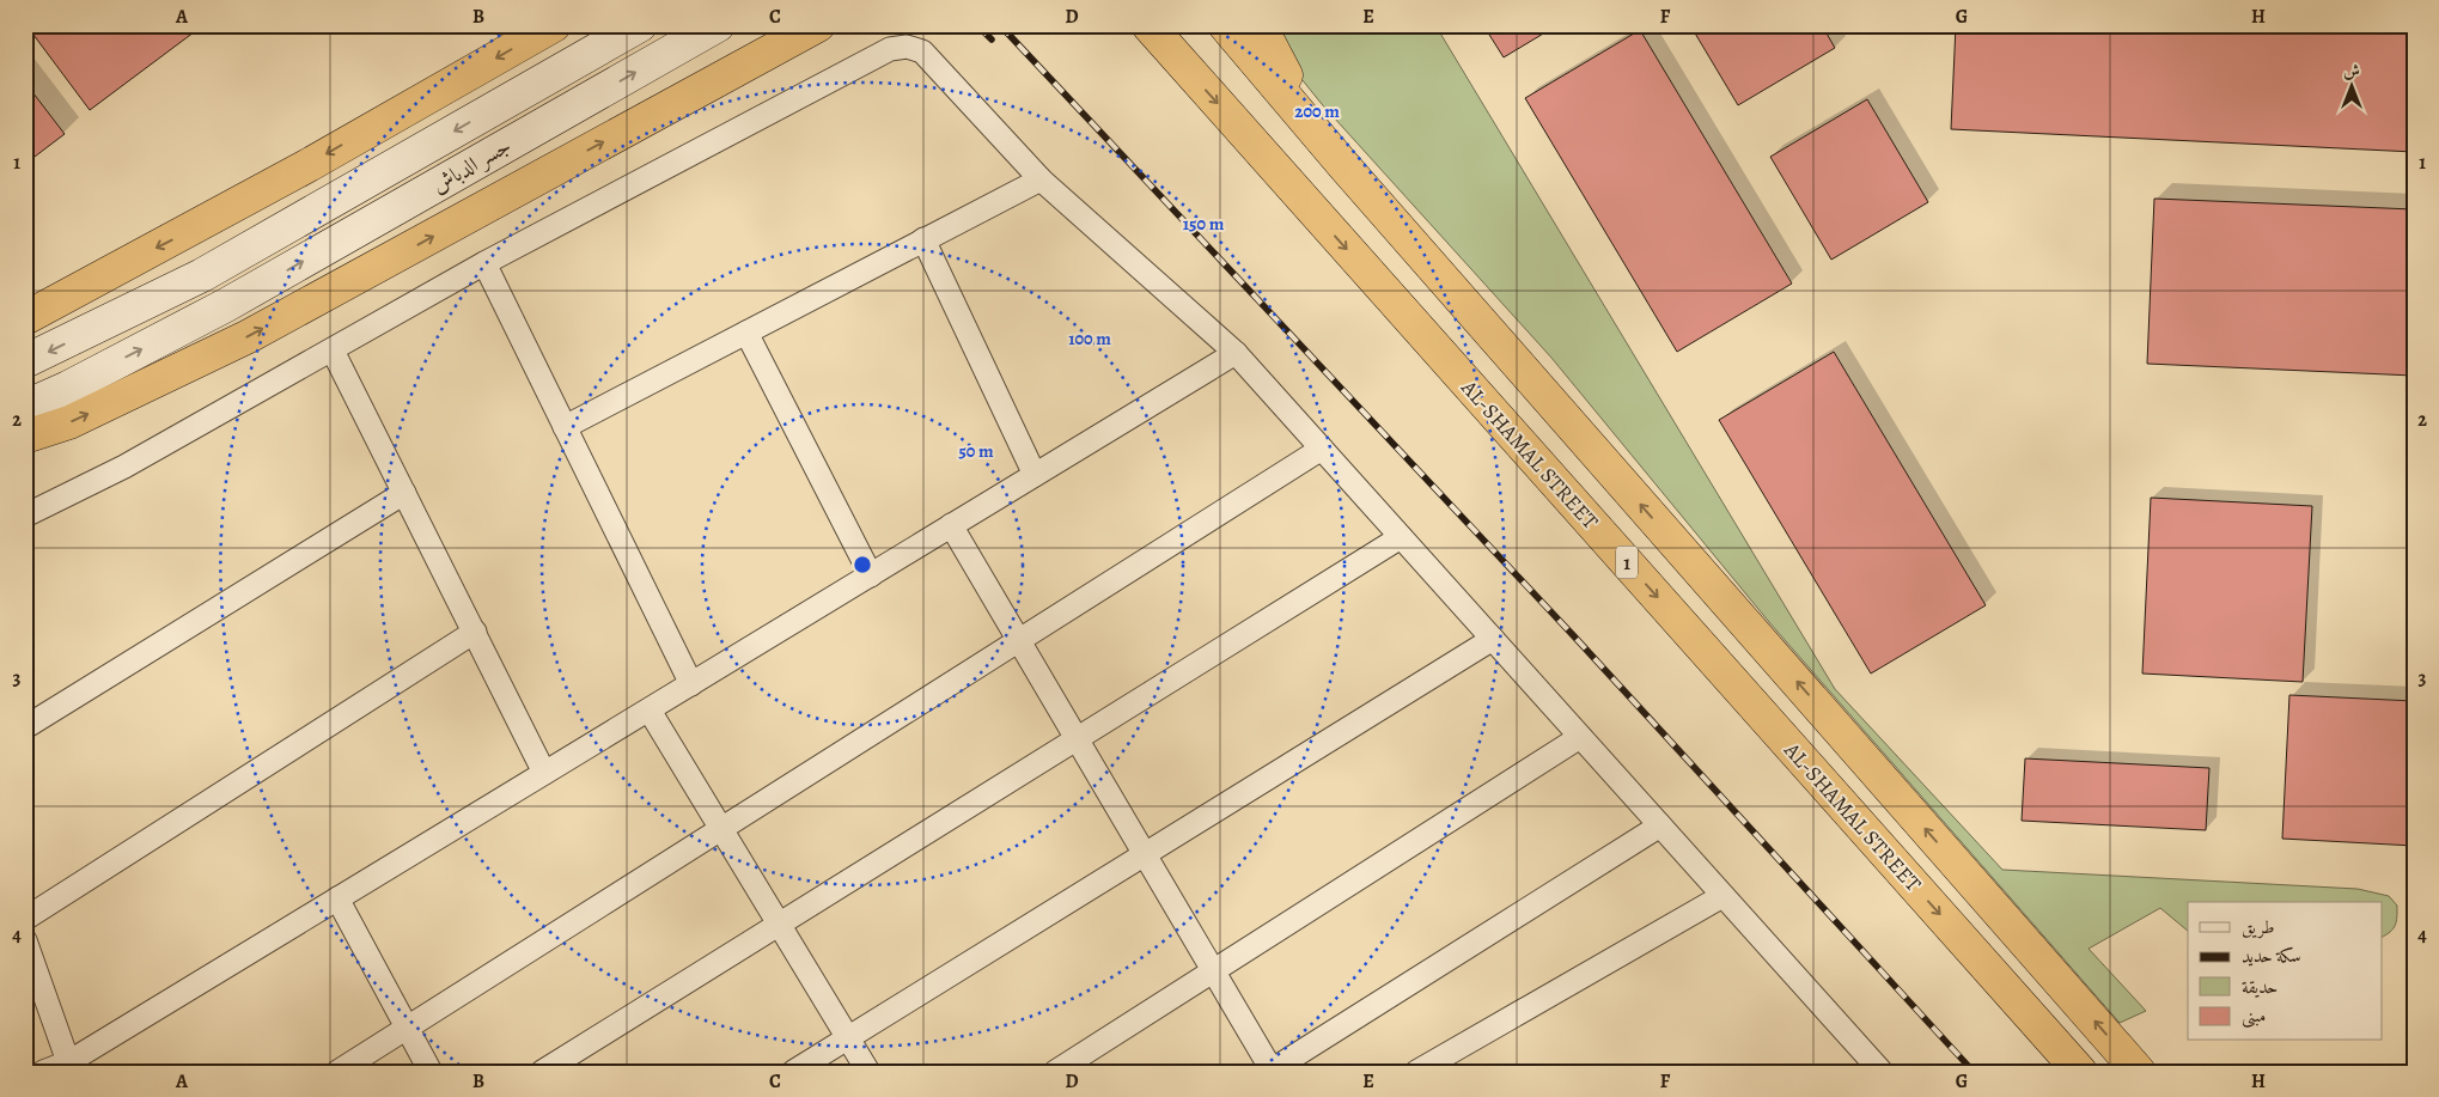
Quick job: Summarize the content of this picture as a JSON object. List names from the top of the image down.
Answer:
{
  "streets": {
    "highway": ["AL-SHAMAL STREET", "1"],
    "main road": ["جسر الدباش"]
  },
  "legend": [
    "طريق",
    "سكة حديد",
    "حديقة",
    "مبنى"
  ],
  "north": "top",
  "grid": {
    "columns": [
      "A",
      "B",
      "C",
      "D",
      "E",
      "F",
      "G",
      "H"
    ],
    "rows": [
      "1",
      "2",
      "3",
      "4"
    ]
  },
  "rings": [
    "200 m",
    "150 m",
    "100 m",
    "50 m"
  ]
}
